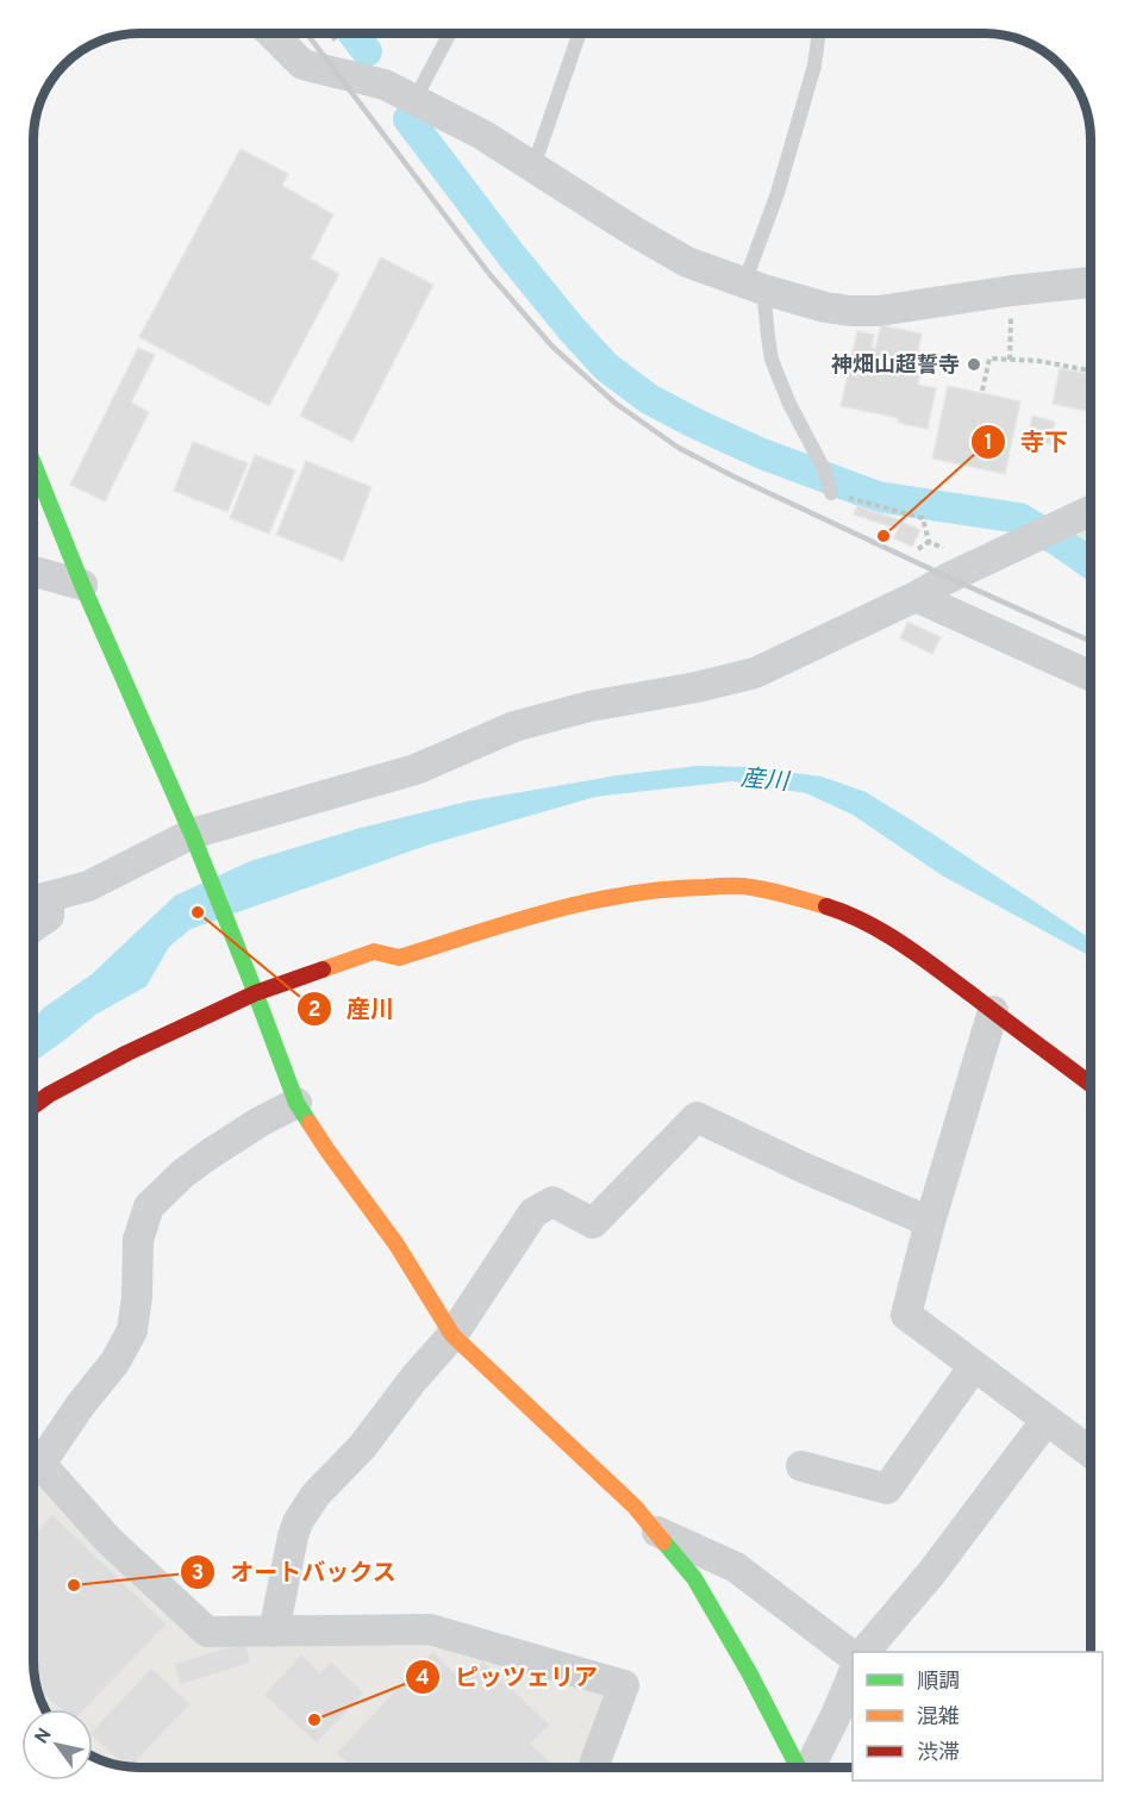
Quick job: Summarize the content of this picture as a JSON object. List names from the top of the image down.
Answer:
{
  "water": ["産川"],
  "places": [
    "神畑山超誓寺",
    "寺下",
    "産川",
    "オートバックス",
    "ピッツェリア"
  ],
  "legend": ["順調", "混雑", "渋滞"],
  "north": "top left"
}
